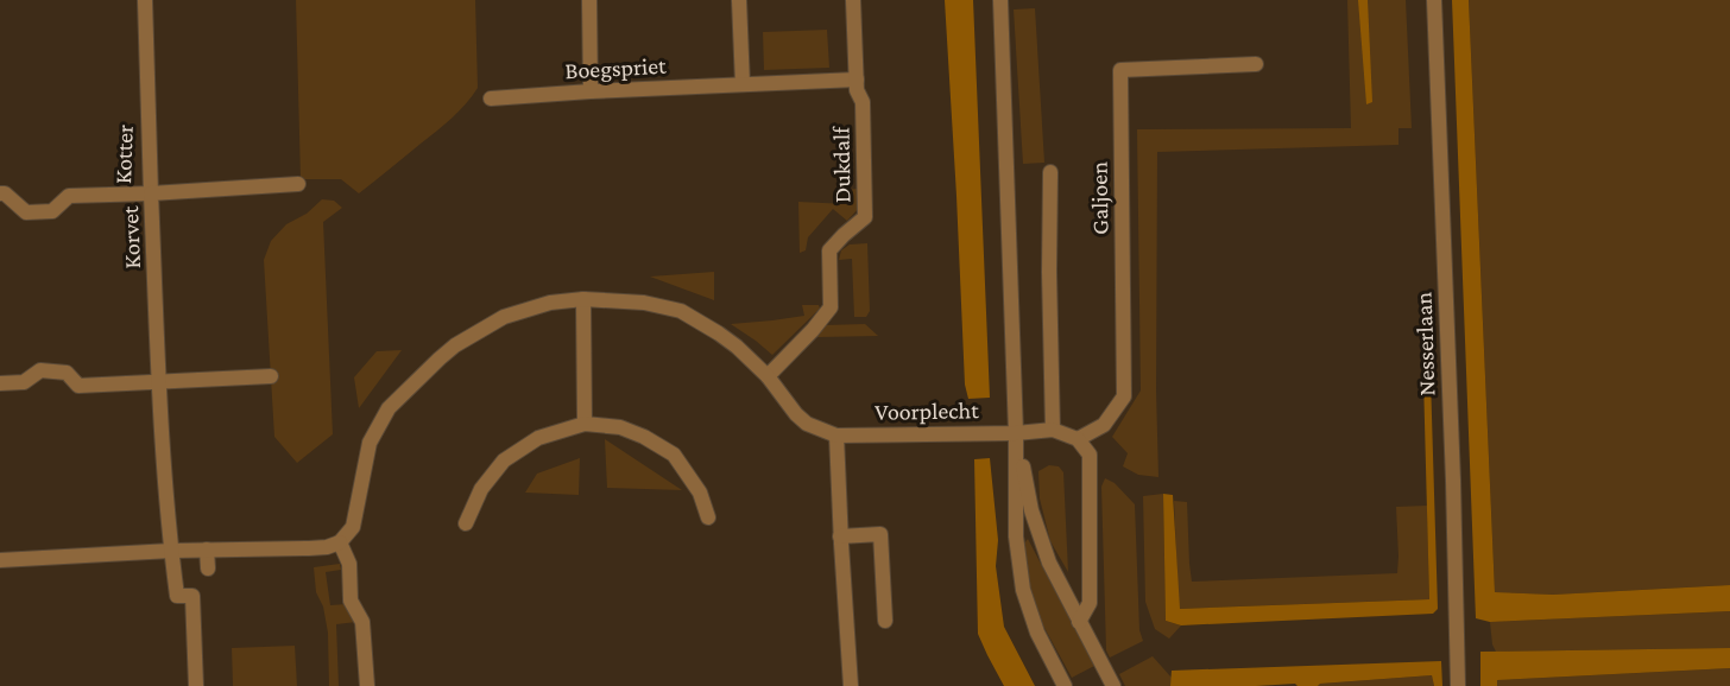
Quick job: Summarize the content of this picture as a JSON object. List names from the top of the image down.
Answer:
{
  "streets": {
    "street": [
      "Boegspriet",
      "Kotter",
      "Dukdalf",
      "Galjoen",
      "Korvet",
      "Nesserlaan",
      "Voorplecht"
    ]
  },
  "crossings": [
    ["Boegspriet", "Dukdalf"],
    ["Kotter", "Korvet"],
    ["Dukdalf", "Voorplecht"]
  ]
}
